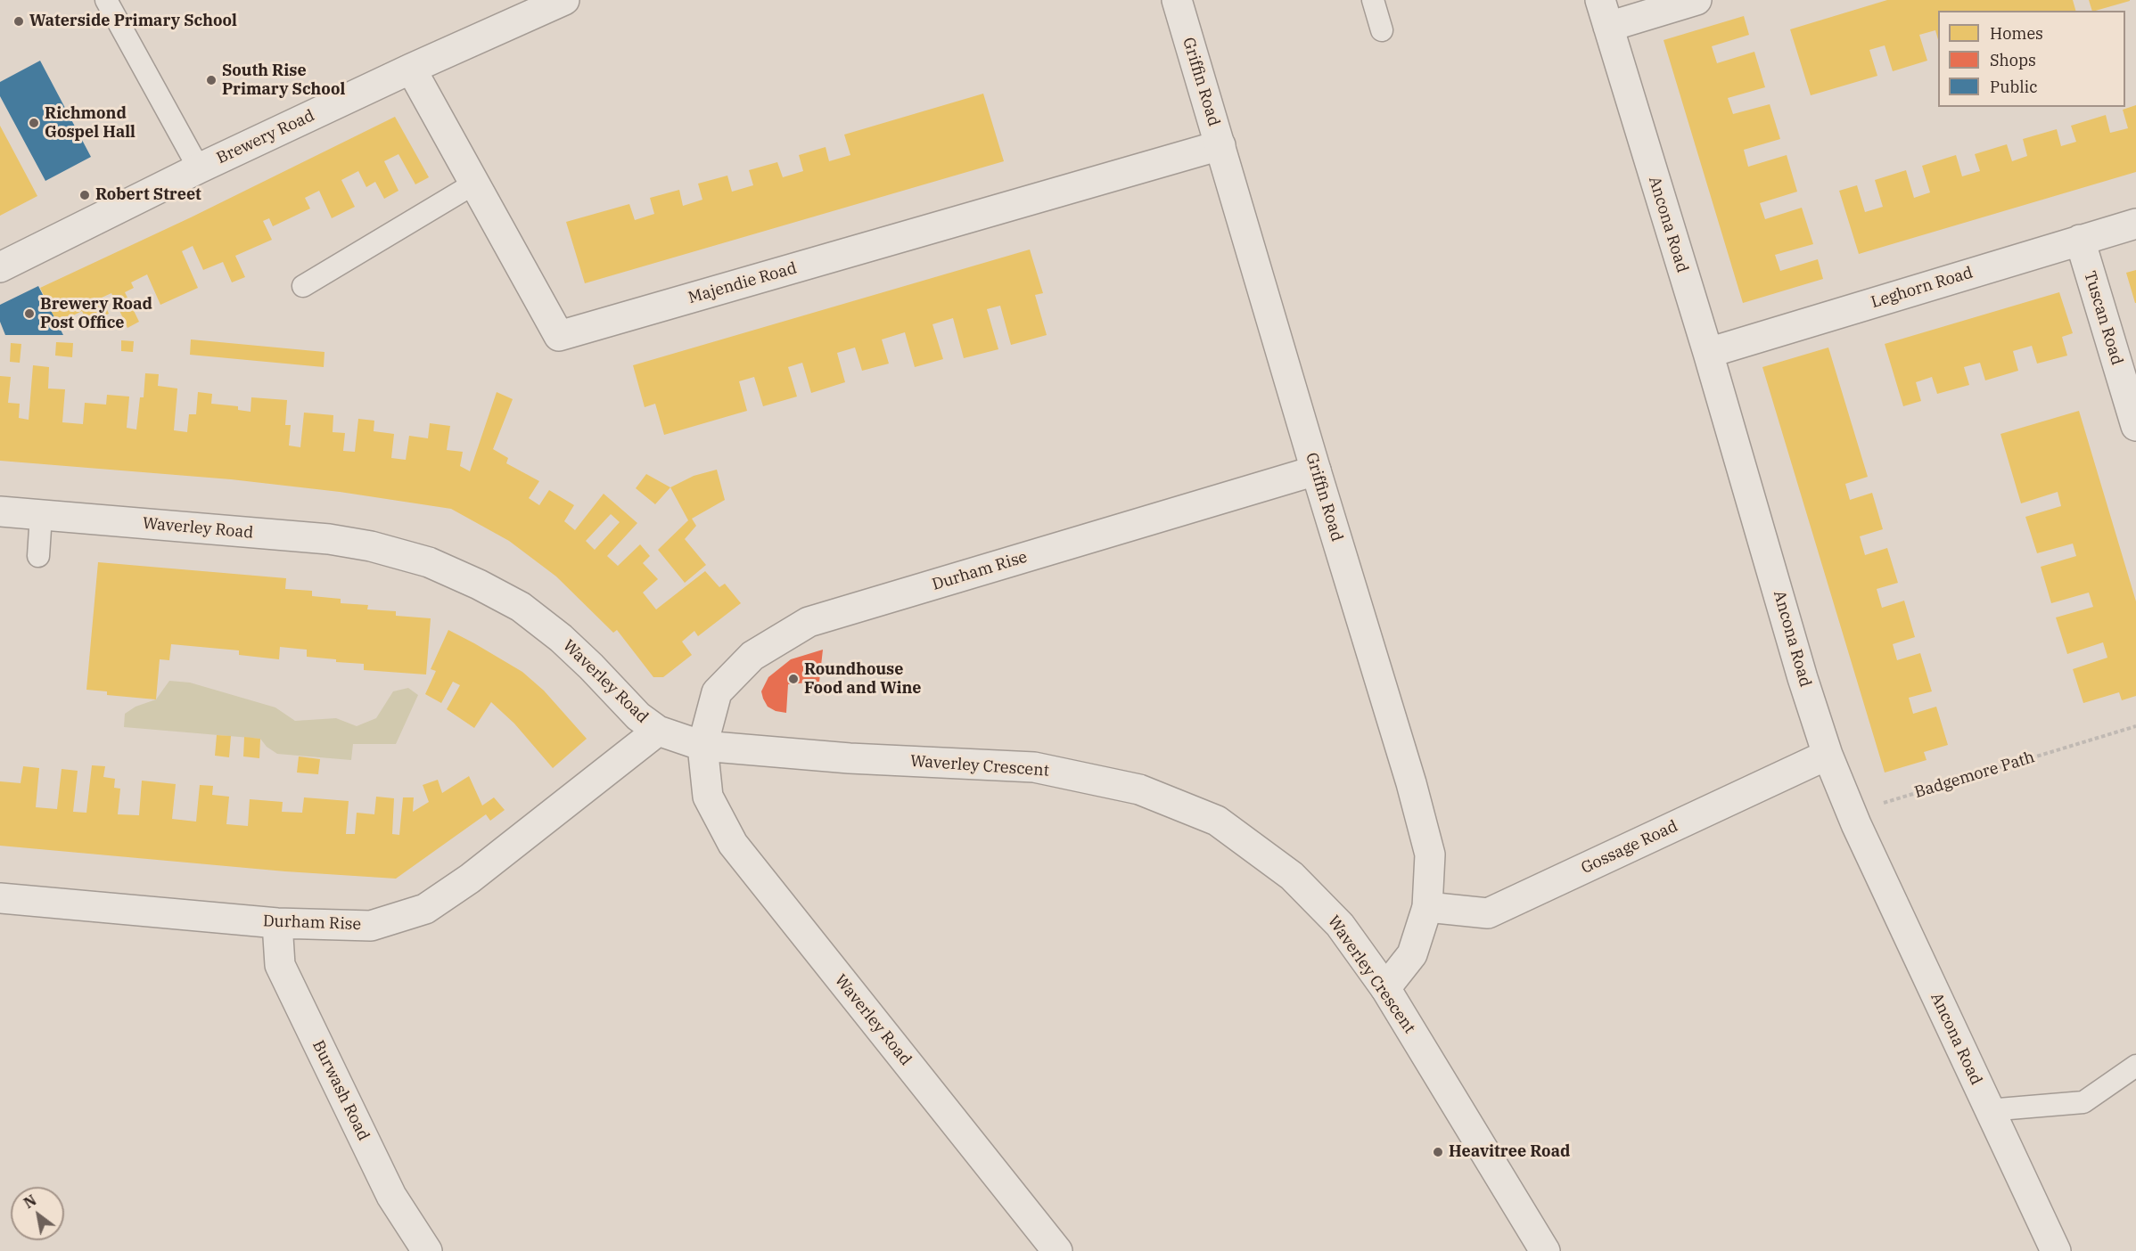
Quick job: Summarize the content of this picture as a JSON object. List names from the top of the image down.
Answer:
{
  "streets": {
    "street": [
      "Griffin Road",
      "Brewery Road",
      "Ancona Road",
      "Majendie Road",
      "Leghorn Road",
      "Tuscan Road",
      "Waverley Road",
      "Durham Rise",
      "Waverley Crescent",
      "Gossage Road",
      "Burwash Road"
    ],
    "path": ["Badgemore Path"]
  },
  "crossings": [
    ["Griffin Road", "Majendie Road"],
    ["Griffin Road", "Durham Rise"],
    ["Griffin Road", "Waverley Crescent"],
    ["Griffin Road", "Gossage Road"],
    ["Brewery Road", "Majendie Road"],
    ["Ancona Road", "Leghorn Road"],
    ["Ancona Road", "Gossage Road"],
    ["Leghorn Road", "Tuscan Road"],
    ["Waverley Road", "Durham Rise"],
    ["Waverley Road", "Waverley Crescent"],
    ["Durham Rise", "Waverley Crescent"],
    ["Durham Rise", "Burwash Road"]
  ],
  "places": [
    "Waterside Primary School",
    "South Rise Primary School",
    "Richmond Gospel Hall",
    "Robert Street",
    "Brewery Road Post Office",
    "Roundhouse Food and Wine",
    "Heavitree Road"
  ],
  "legend": ["Homes", "Shops", "Public"],
  "north": "top left"
}
